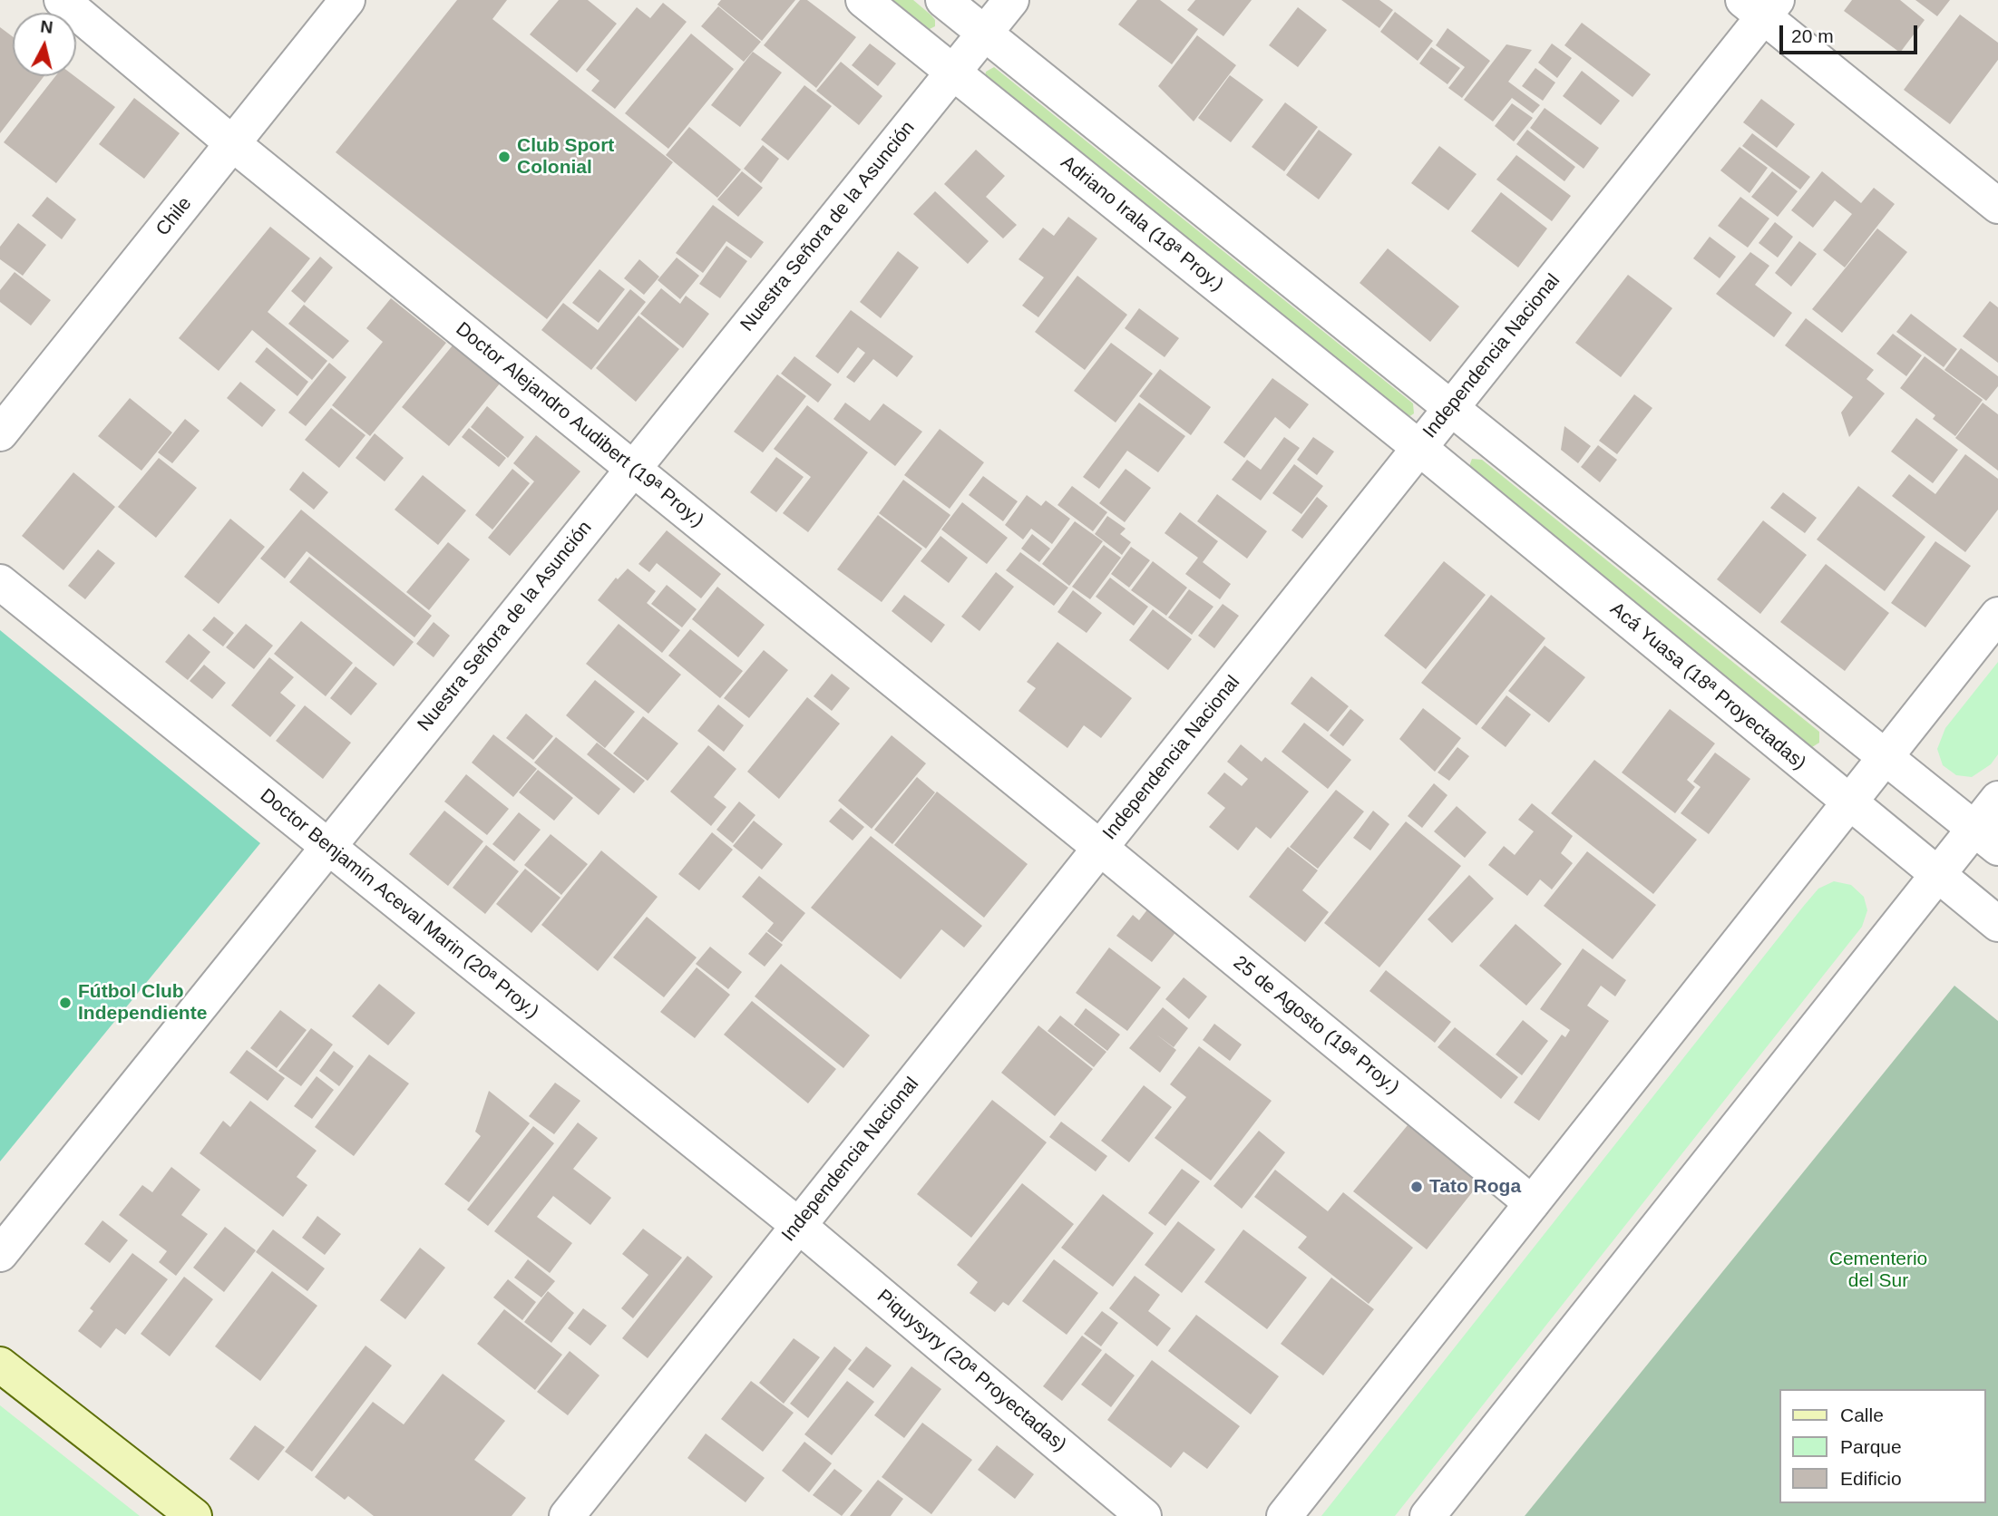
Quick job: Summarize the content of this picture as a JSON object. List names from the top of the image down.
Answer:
{
  "streets": {
    "street": [
      "Chile",
      "Adriano Irala (18ª Proy.)",
      "Nuestra Señora de la Asunción",
      "Independencia Nacional",
      "Doctor Alejandro Audibert (19ª Proy.)",
      "Acá Yuasa (18ª Proyectadas)",
      "Doctor Benjamín Aceval Marin (20ª Proy.)",
      "25 de Agosto (19ª Proy.)",
      "Piquysyry (20ª Proyectadas)"
    ]
  },
  "crossings": [
    ["Chile", "Doctor Alejandro Audibert (19ª Proy.)"],
    ["Adriano Irala (18ª Proy.)", "Nuestra Señora de la Asunción"],
    ["Adriano Irala (18ª Proy.)", "Independencia Nacional"],
    ["Adriano Irala (18ª Proy.)", "Acá Yuasa (18ª Proyectadas)"],
    ["Nuestra Señora de la Asunción", "Doctor Alejandro Audibert (19ª Proy.)"],
    ["Nuestra Señora de la Asunción", "Doctor Benjamín Aceval Marin (20ª Proy.)"],
    ["Independencia Nacional", "Doctor Alejandro Audibert (19ª Proy.)"],
    ["Independencia Nacional", "Acá Yuasa (18ª Proyectadas)"],
    ["Independencia Nacional", "Doctor Benjamín Aceval Marin (20ª Proy.)"],
    ["Independencia Nacional", "25 de Agosto (19ª Proy.)"],
    ["Independencia Nacional", "Piquysyry (20ª Proyectadas)"],
    ["Doctor Alejandro Audibert (19ª Proy.)", "25 de Agosto (19ª Proy.)"],
    ["Doctor Benjamín Aceval Marin (20ª Proy.)", "Piquysyry (20ª Proyectadas)"]
  ],
  "parks": ["Cementerio del Sur"],
  "places": ["Club Sport Colonial", "Fútbol Club Independiente", "Tato Roga"],
  "legend": ["Calle", "Parque", "Edificio"],
  "scale_bar": "20 m",
  "north": "top"
}
